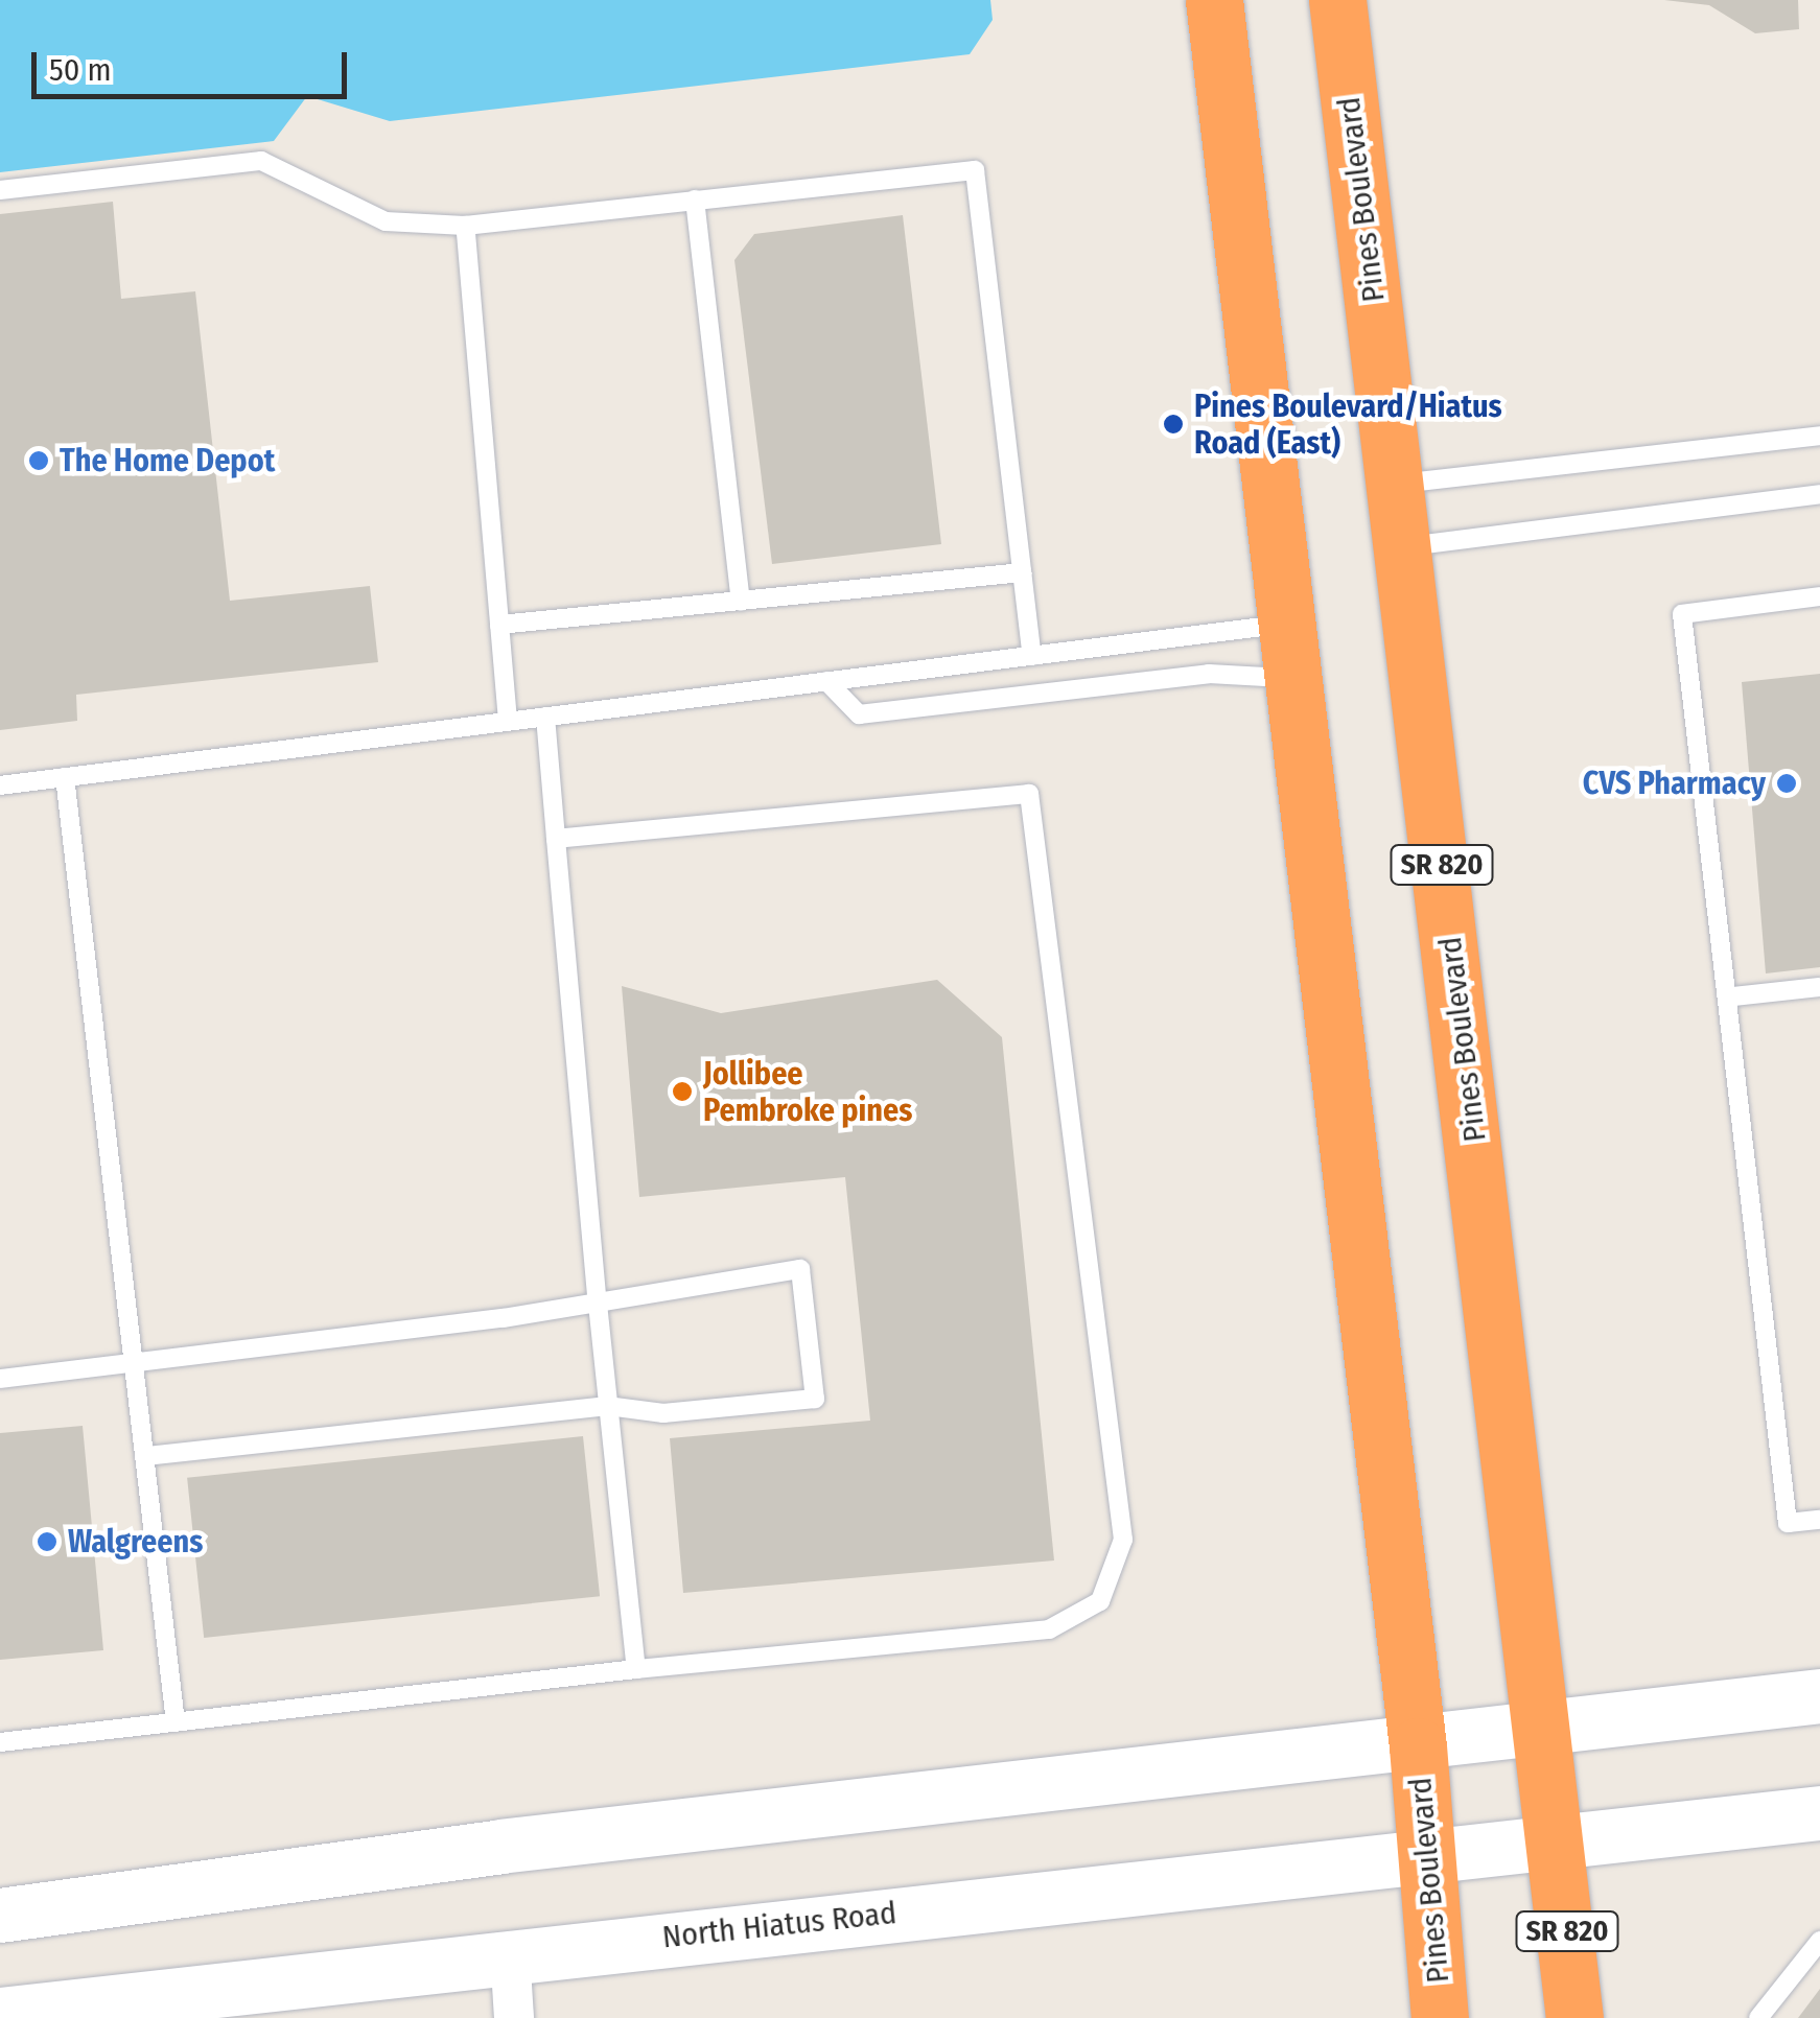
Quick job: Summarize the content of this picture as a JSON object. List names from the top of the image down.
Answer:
{
  "streets": {
    "highway": ["Pines Boulevard", "SR 820"],
    "main road": ["North Hiatus Road"]
  },
  "crossings": [
    ["Pines Boulevard", "North Hiatus Road"]
  ],
  "places": [
    "Pines Boulevard/Hiatus Road (East)",
    "The Home Depot",
    "CVS Pharmacy",
    "Jollibee Pembroke pines",
    "Walgreens"
  ],
  "scale_bar": "50 m"
}
